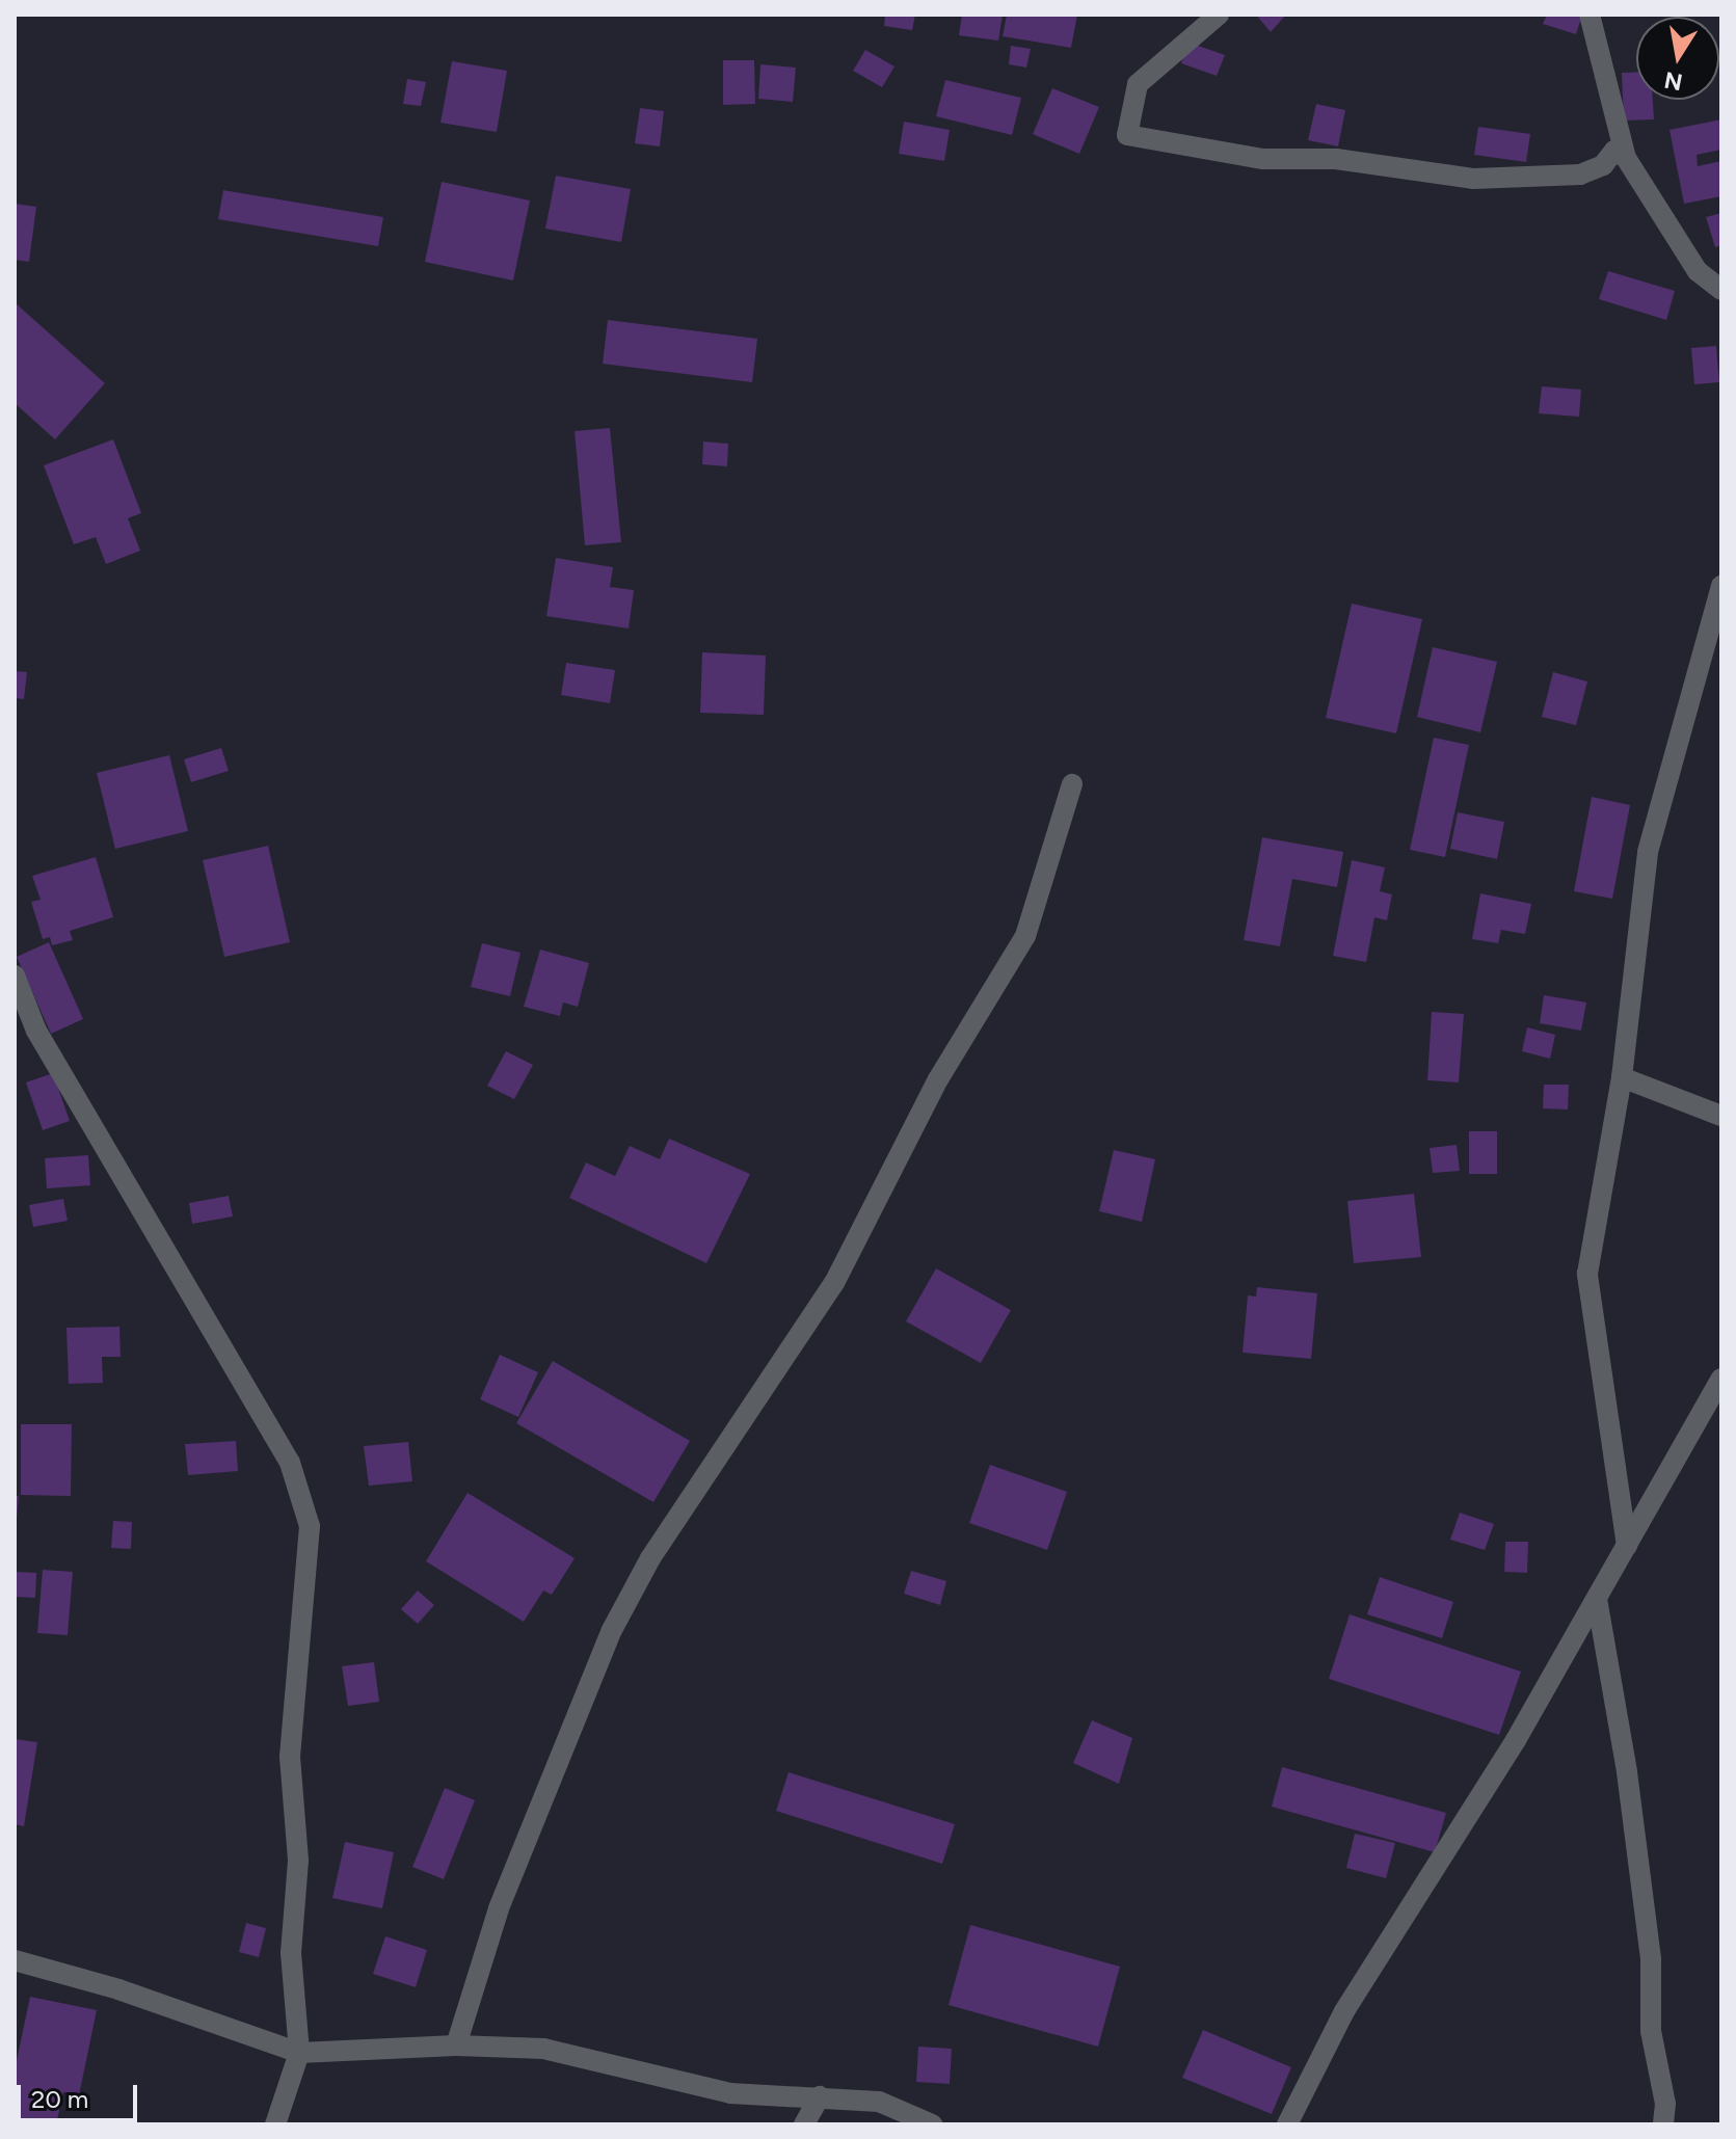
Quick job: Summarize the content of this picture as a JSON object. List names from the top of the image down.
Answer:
{
  "scale_bar": "20 m",
  "north": "bottom"
}
